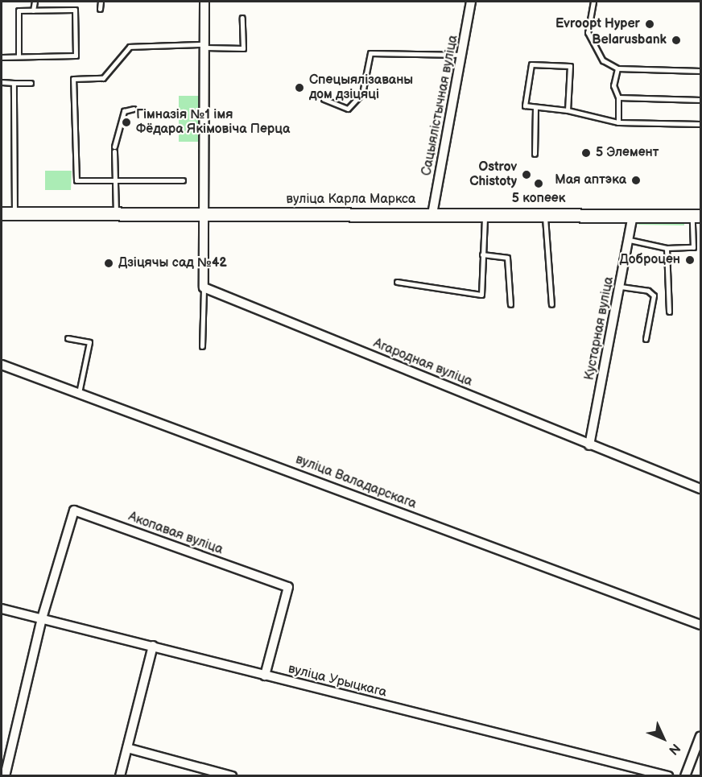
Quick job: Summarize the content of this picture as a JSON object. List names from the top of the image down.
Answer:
{
  "streets": {
    "main road": ["вуліца Карла Маркса"],
    "street": [
      "Сацыялістычная вуліца",
      "Кустарная вуліца",
      "Агародная вуліца",
      "вуліца Валадарскага",
      "Акопавая вуліца",
      "вуліца Урыцкага"
    ]
  },
  "crossings": [
    ["Сацыялістычная вуліца", "вуліца Карла Маркса"],
    ["вуліца Карла Маркса", "Кустарная вуліца"],
    ["Кустарная вуліца", "Агародная вуліца"],
    ["Акопавая вуліца", "вуліца Урыцкага"]
  ],
  "places": [
    "Evroopt Hyper",
    "Belarusbank",
    "Спецыялізаваны дом дзіцяці",
    "Гімназія №1 імя Фёдара Якімовіча Перца",
    "5 Элемент",
    "Ostrov Chistoty",
    "Мая аптэка",
    "5 копеек",
    "Доброцен",
    "Дзіцячы сад №42"
  ],
  "north": "bottom right"
}
